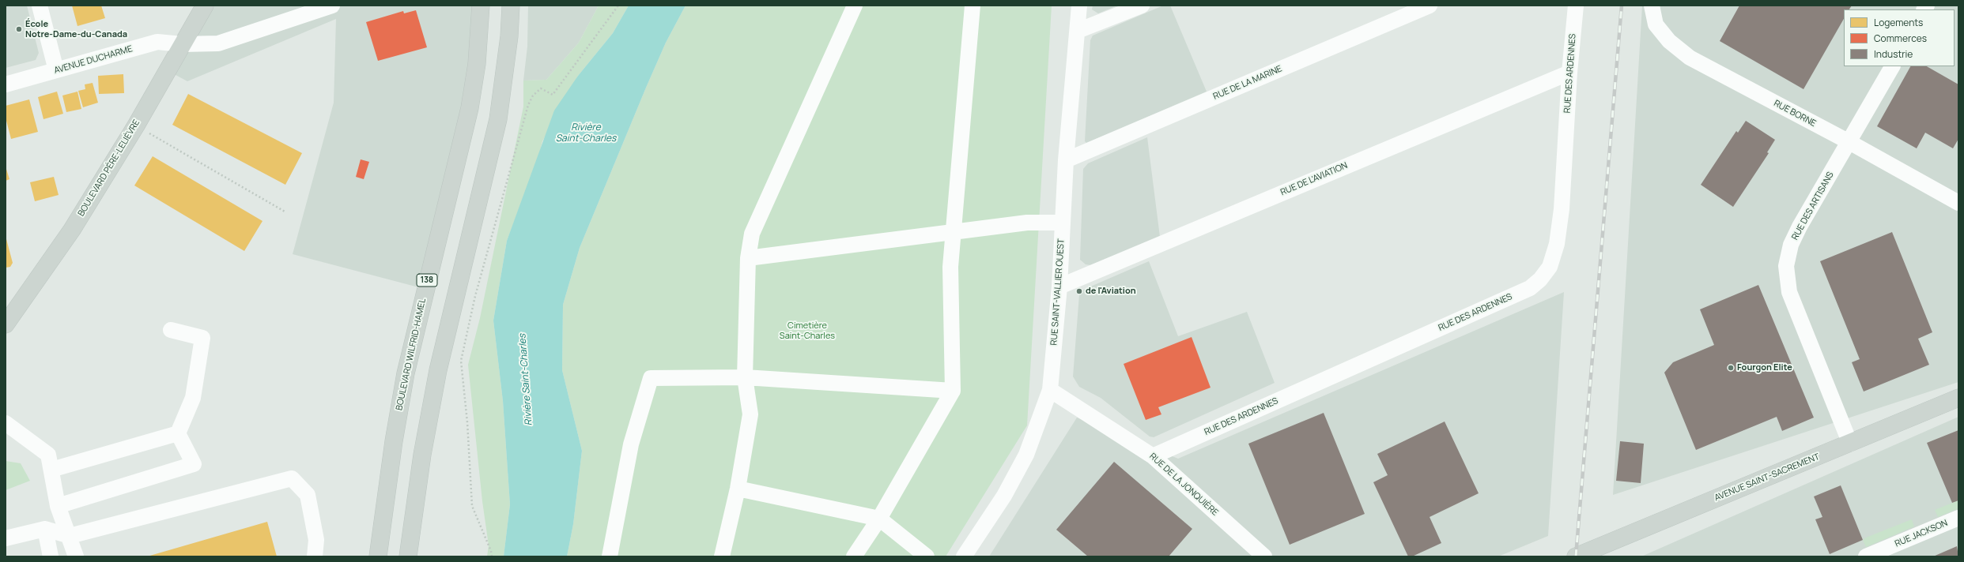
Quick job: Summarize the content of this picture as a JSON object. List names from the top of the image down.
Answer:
{
  "streets": {
    "main road": [
      "BOULEVARD PÈRE-LELIÈVRE",
      "138",
      "BOULEVARD WILFRID-HAMEL",
      "AVENUE SAINT-SACREMENT"
    ],
    "street": [
      "AVENUE DUCHARME",
      "RUE DES ARDENNES",
      "RUE DE LA MARINE",
      "RUE BORNE",
      "RUE DE L'AVIATION",
      "RUE DES ARTISANS",
      "RUE SAINT-VALLIER OUEST",
      "RUE DE LA JONQUIÈRE",
      "RUE JACKSON"
    ]
  },
  "crossings": [
    ["AVENUE DUCHARME", "BOULEVARD PÈRE-LELIÈVRE"],
    ["RUE DES ARDENNES", "RUE DE L'AVIATION"],
    ["RUE DES ARDENNES", "RUE DE LA JONQUIÈRE"],
    ["RUE DE LA MARINE", "RUE SAINT-VALLIER OUEST"],
    ["RUE BORNE", "RUE DES ARTISANS"],
    ["RUE DE L'AVIATION", "RUE SAINT-VALLIER OUEST"],
    ["RUE DES ARTISANS", "AVENUE SAINT-SACREMENT"],
    ["RUE SAINT-VALLIER OUEST", "RUE DE LA JONQUIÈRE"]
  ],
  "water": ["Rivière Saint-Charles"],
  "parks": ["Cimetière Saint-Charles"],
  "places": ["École Notre-Dame-du-Canada", "de l'Aviation", "Fourgon Elite"],
  "legend": ["Logements", "Commerces", "Industrie"]
}
